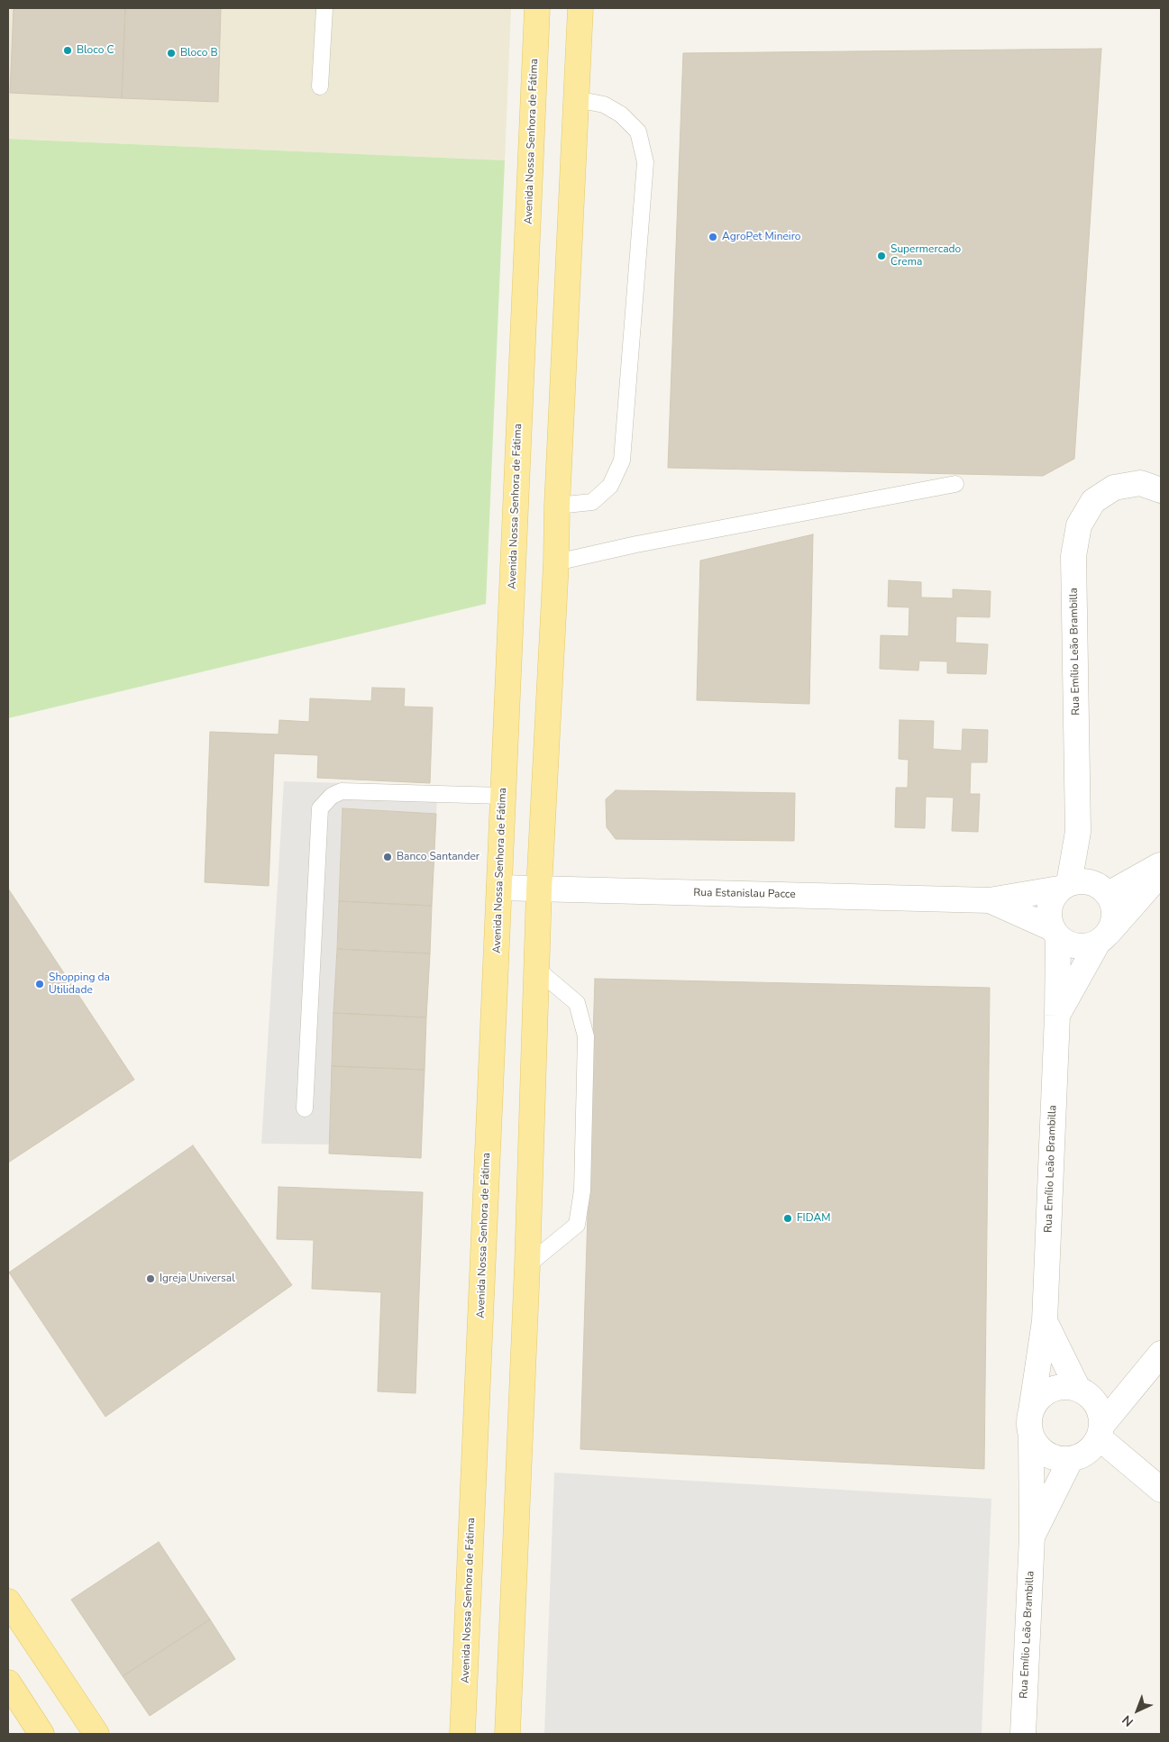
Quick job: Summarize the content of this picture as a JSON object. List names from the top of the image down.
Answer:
{
  "streets": {
    "main road": ["Avenida Nossa Senhora de Fátima"],
    "street": ["Rua Emílio Leão Brambilla", "Rua Estanislau Pacce"]
  },
  "crossings": [
    ["Avenida Nossa Senhora de Fátima", "Rua Estanislau Pacce"],
    ["Rua Emílio Leão Brambilla", "Rua Estanislau Pacce"]
  ],
  "places": [
    "Bloco C",
    "Bloco B",
    "AgroPet Mineiro",
    "Supermercado Crema",
    "Banco Santander",
    "Shopping da Utilidade",
    "FIDAM",
    "Igreja Universal"
  ],
  "north": "bottom left"
}
